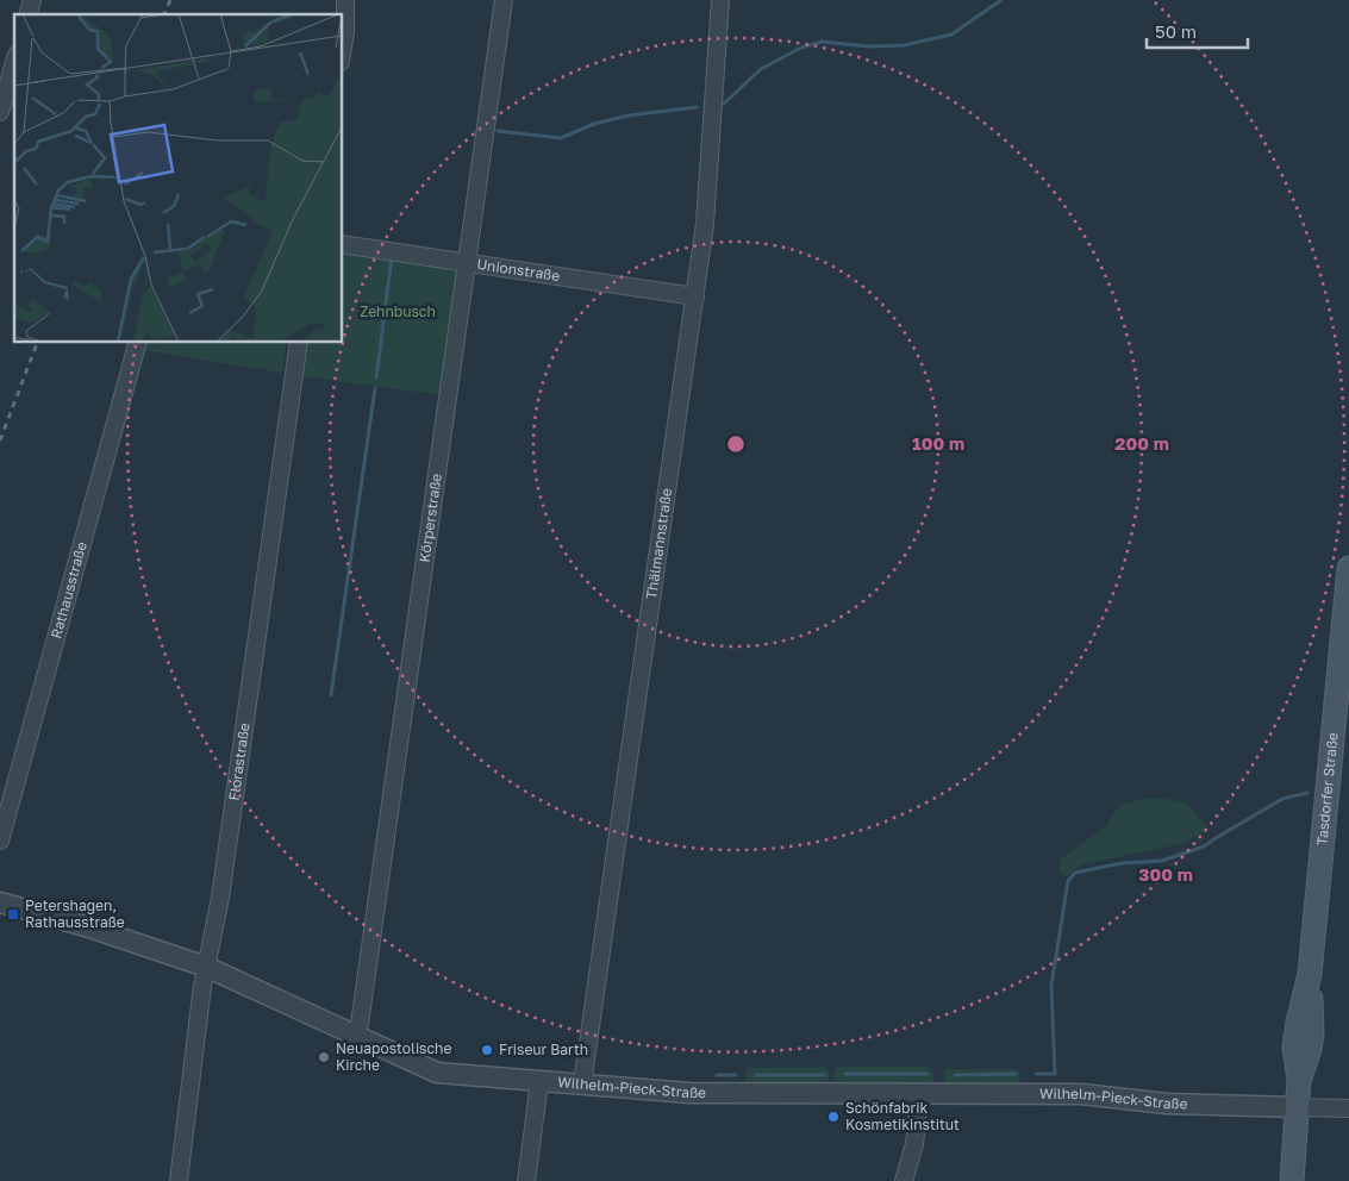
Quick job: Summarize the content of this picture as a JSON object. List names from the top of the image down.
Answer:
{
  "streets": {
    "main road": ["Tasdorfer Straße"],
    "street": [
      "Unionstraße",
      "Körperstraße",
      "Thälmannstraße",
      "Rathausstraße",
      "Florastraße",
      "Wilhelm-Pieck-Straße"
    ]
  },
  "crossings": [
    ["Unionstraße", "Körperstraße"],
    ["Unionstraße", "Thälmannstraße"],
    ["Körperstraße", "Wilhelm-Pieck-Straße"],
    ["Thälmannstraße", "Wilhelm-Pieck-Straße"],
    ["Florastraße", "Wilhelm-Pieck-Straße"],
    ["Tasdorfer Straße", "Wilhelm-Pieck-Straße"]
  ],
  "parks": ["Zehnbusch"],
  "places": {
    "transit": ["Petershagen, Rathausstraße"],
    "other": ["Friseur Barth", "Neuapostolische Kirche", "Schönfabrik Kosmetikinstitut"]
  },
  "scale_bar": "50 m",
  "rings": ["100 m", "200 m", "300 m"]
}
